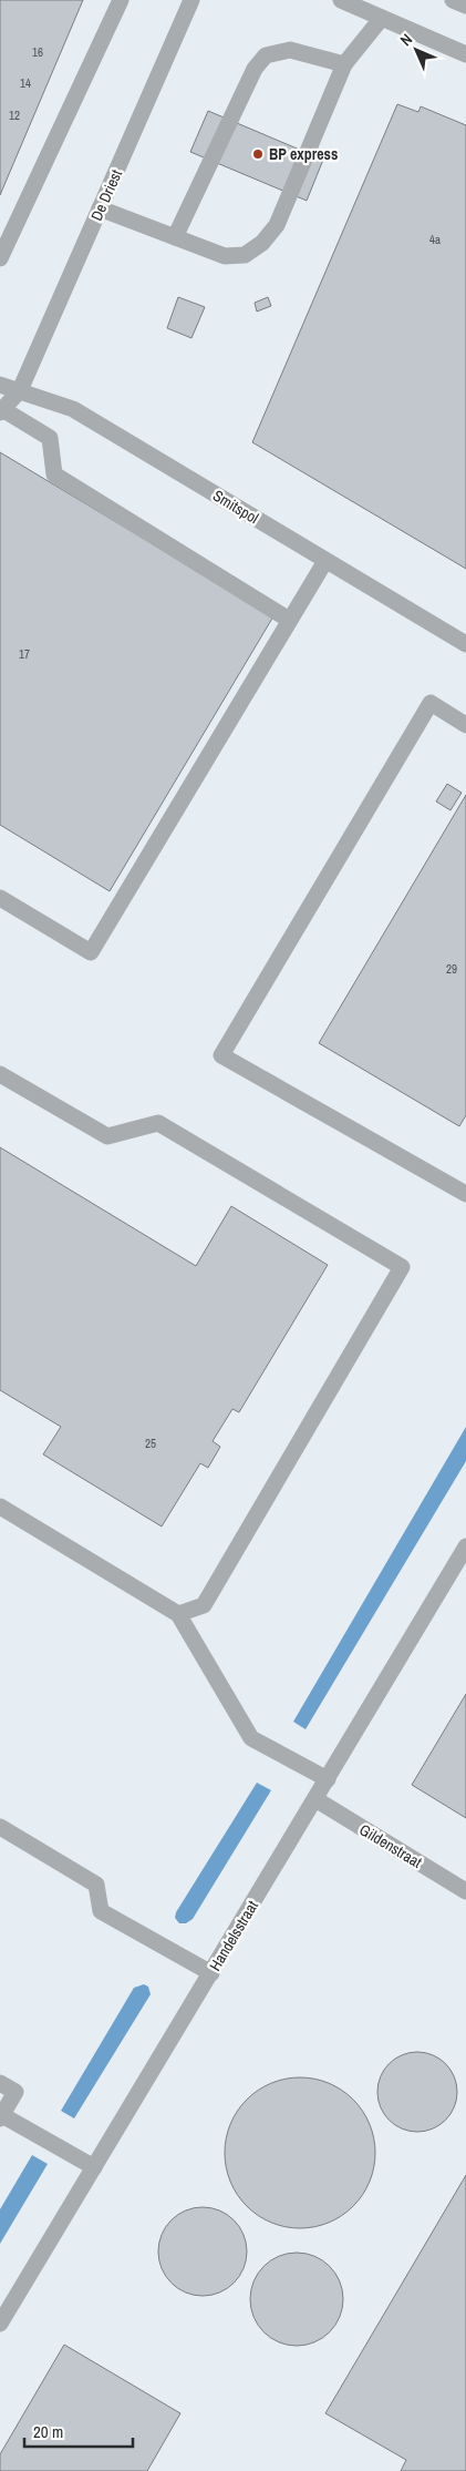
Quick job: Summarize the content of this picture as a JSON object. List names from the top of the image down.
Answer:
{
  "streets": {
    "street": [
      "De Driest",
      "Smitspol",
      "Gildenstraat",
      "Handelsstraat"
    ]
  },
  "crossings": [
    ["De Driest", "Smitspol"],
    ["Gildenstraat", "Handelsstraat"]
  ],
  "places": ["BP express"],
  "house_numbers": [
    "16",
    "14",
    "12",
    "4a",
    "17",
    "29",
    "25"
  ],
  "scale_bar": "20 m",
  "north": "top left"
}
